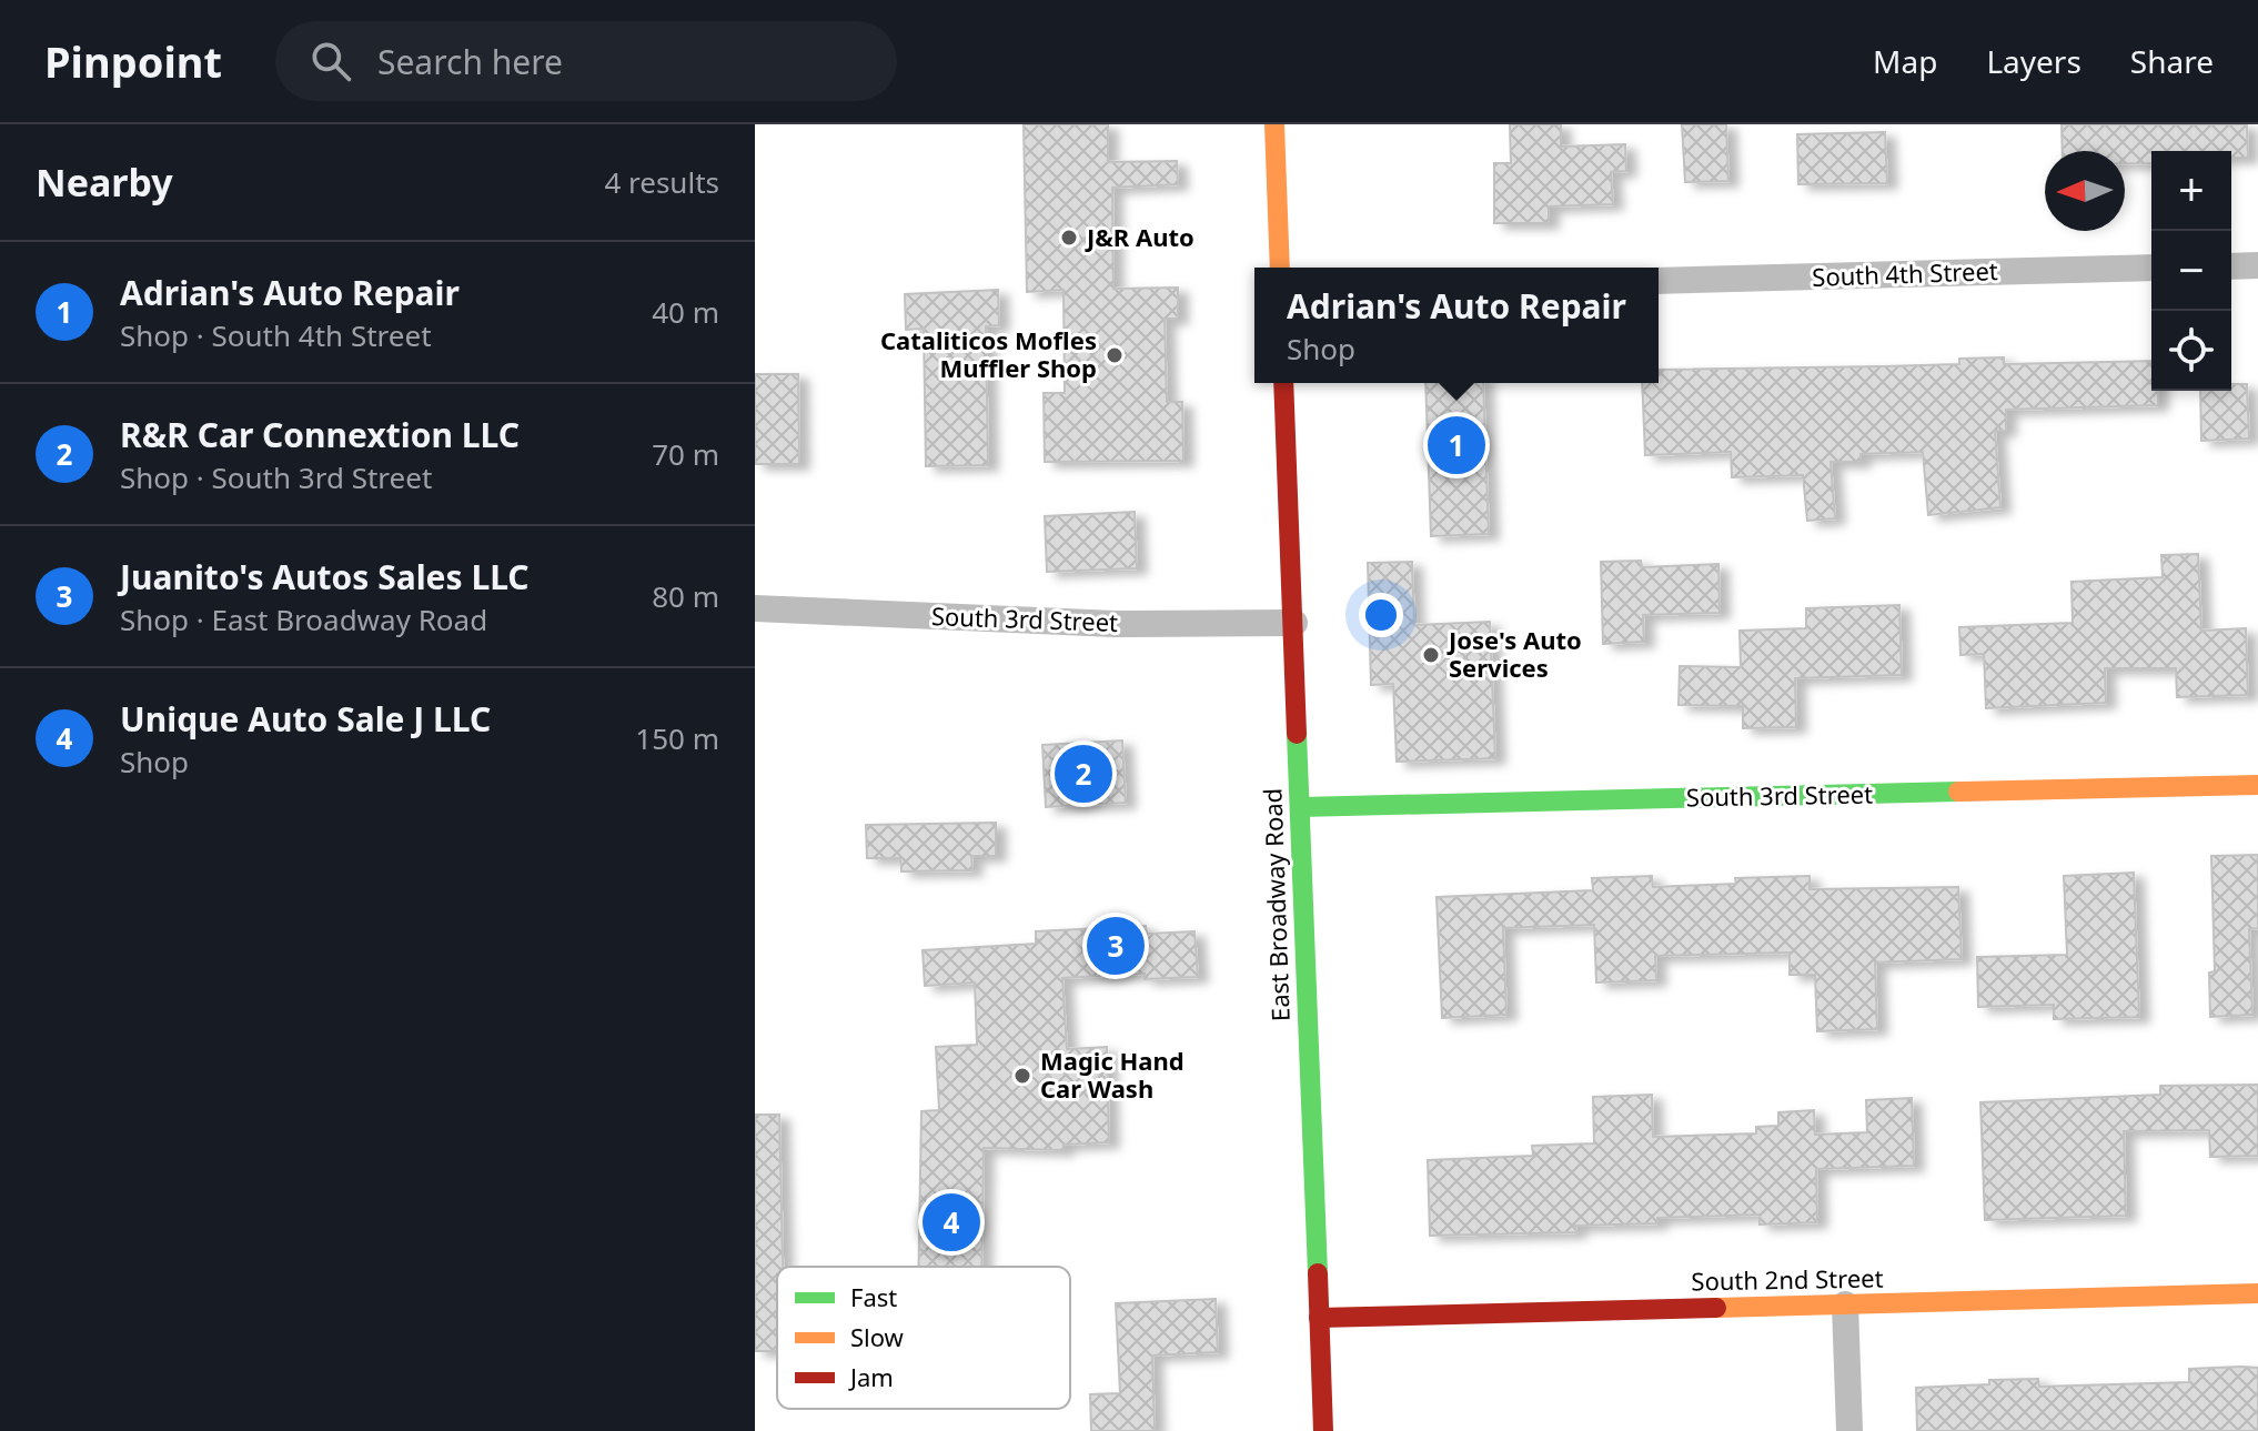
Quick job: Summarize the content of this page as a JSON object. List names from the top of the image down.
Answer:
{
  "streets": {
    "street": [
      "South 4th Street",
      "South 3rd Street",
      "East Broadway Road",
      "South 2nd Street"
    ]
  },
  "crossings": [
    ["South 3rd Street", "East Broadway Road"],
    ["East Broadway Road", "South 2nd Street"]
  ],
  "places": [
    "J&R Auto",
    "Cataliticos Mofles Muffler Shop",
    "Jose's Auto Services",
    "Magic Hand Car Wash"
  ],
  "legend": ["Fast", "Slow", "Jam"],
  "north": "left",
  "page": {
    "header": "Pinpoint",
    "search": "Search here",
    "nav": ["Map", "Layers", "Share"],
    "heading": ["Nearby", "4 results"],
    "map_buttons": ["+", "−"],
    "list": [
      {
        "mark": "1",
        "name": "Adrian's Auto Repair",
        "note": "Shop · South 4th Street",
        "value": "40 m"
      },
      {
        "mark": "2",
        "name": "R&R Car Connextion LLC",
        "note": "Shop · South 3rd Street",
        "value": "70 m"
      },
      {
        "mark": "3",
        "name": "Juanito's Autos Sales LLC",
        "note": "Shop · East Broadway Road",
        "value": "80 m"
      },
      {
        "mark": "4",
        "name": "Unique Auto Sale J LLC",
        "note": "Shop",
        "value": "150 m"
      }
    ],
    "popup": ["Adrian's Auto Repair", "Shop"],
    "pins": [
      "1",
      "2",
      "3",
      "4"
    ]
  }
}
